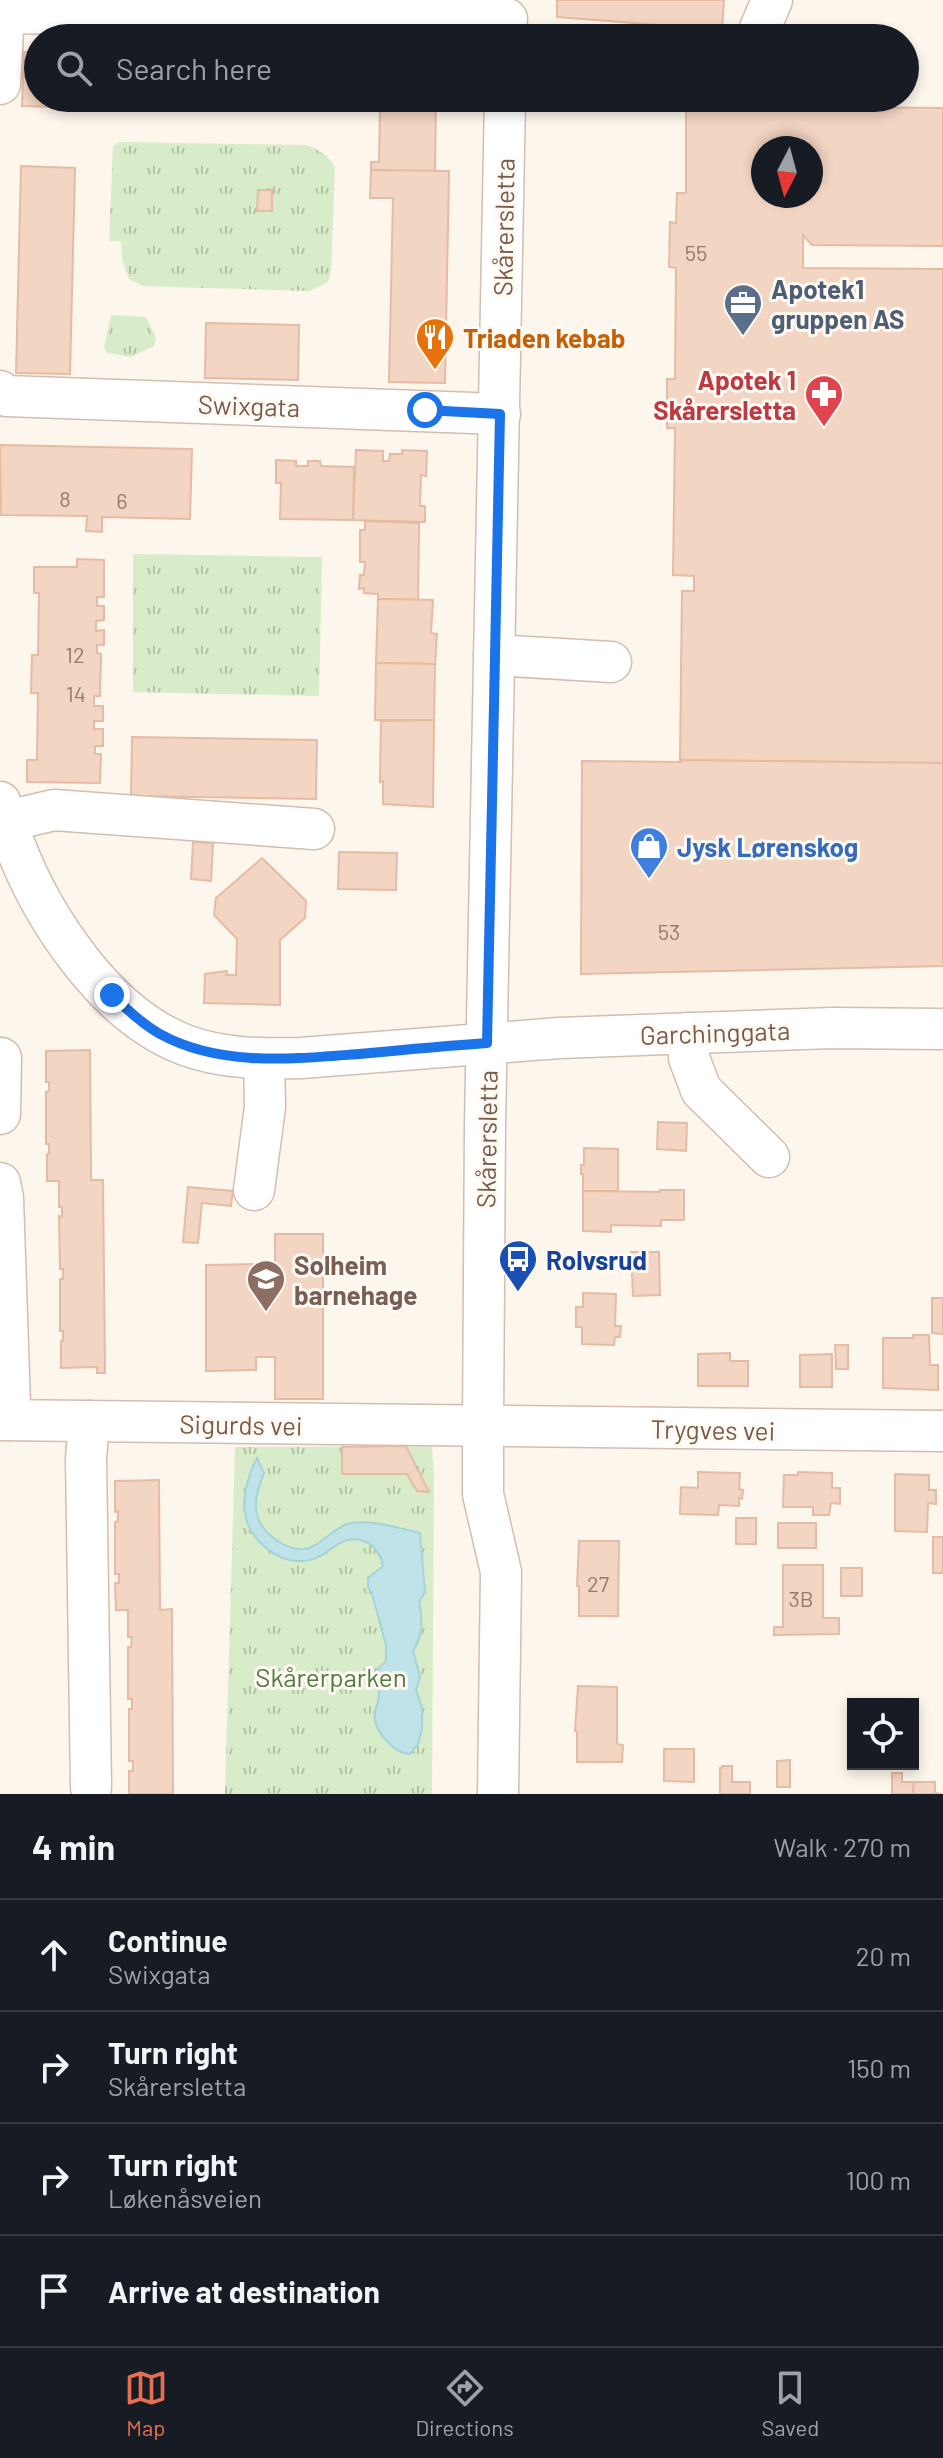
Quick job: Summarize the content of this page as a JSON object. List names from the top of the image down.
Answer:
{
  "streets": {
    "street": [
      "Skårersletta",
      "Swixgata",
      "Garchinggata",
      "Sigurds vei",
      "Trygves vei"
    ]
  },
  "crossings": [
    ["Skårersletta", "Swixgata"],
    ["Skårersletta", "Garchinggata"],
    ["Skårersletta", "Sigurds vei"],
    ["Skårersletta", "Trygves vei"],
    ["Sigurds vei", "Trygves vei"]
  ],
  "parks": ["Skårerparken"],
  "places": {
    "office": ["Apotek1 gruppen AS"],
    "restaurant": ["Triaden kebab"],
    "pharmacy": ["Apotek 1 Skårersletta"],
    "shop": ["Jysk Lørenskog"],
    "bus stop": ["Rolvsrud"],
    "school or university": ["Solheim barnehage"]
  },
  "house_numbers": [
    "55",
    "8",
    "6",
    "12",
    "14",
    "53",
    "27",
    "3B"
  ],
  "north": "bottom",
  "page": {
    "search": "Search here",
    "heading": ["4 min", "Walk · 270 m"],
    "list": [
      ["Continue", "Swixgata", "20 m"],
      ["Turn right", "Skårersletta", "150 m"],
      ["Turn right", "Løkenåsveien", "100 m"],
      "Arrive at destination"
    ],
    "nav": ["Map", "Directions", "Saved"]
  }
}
